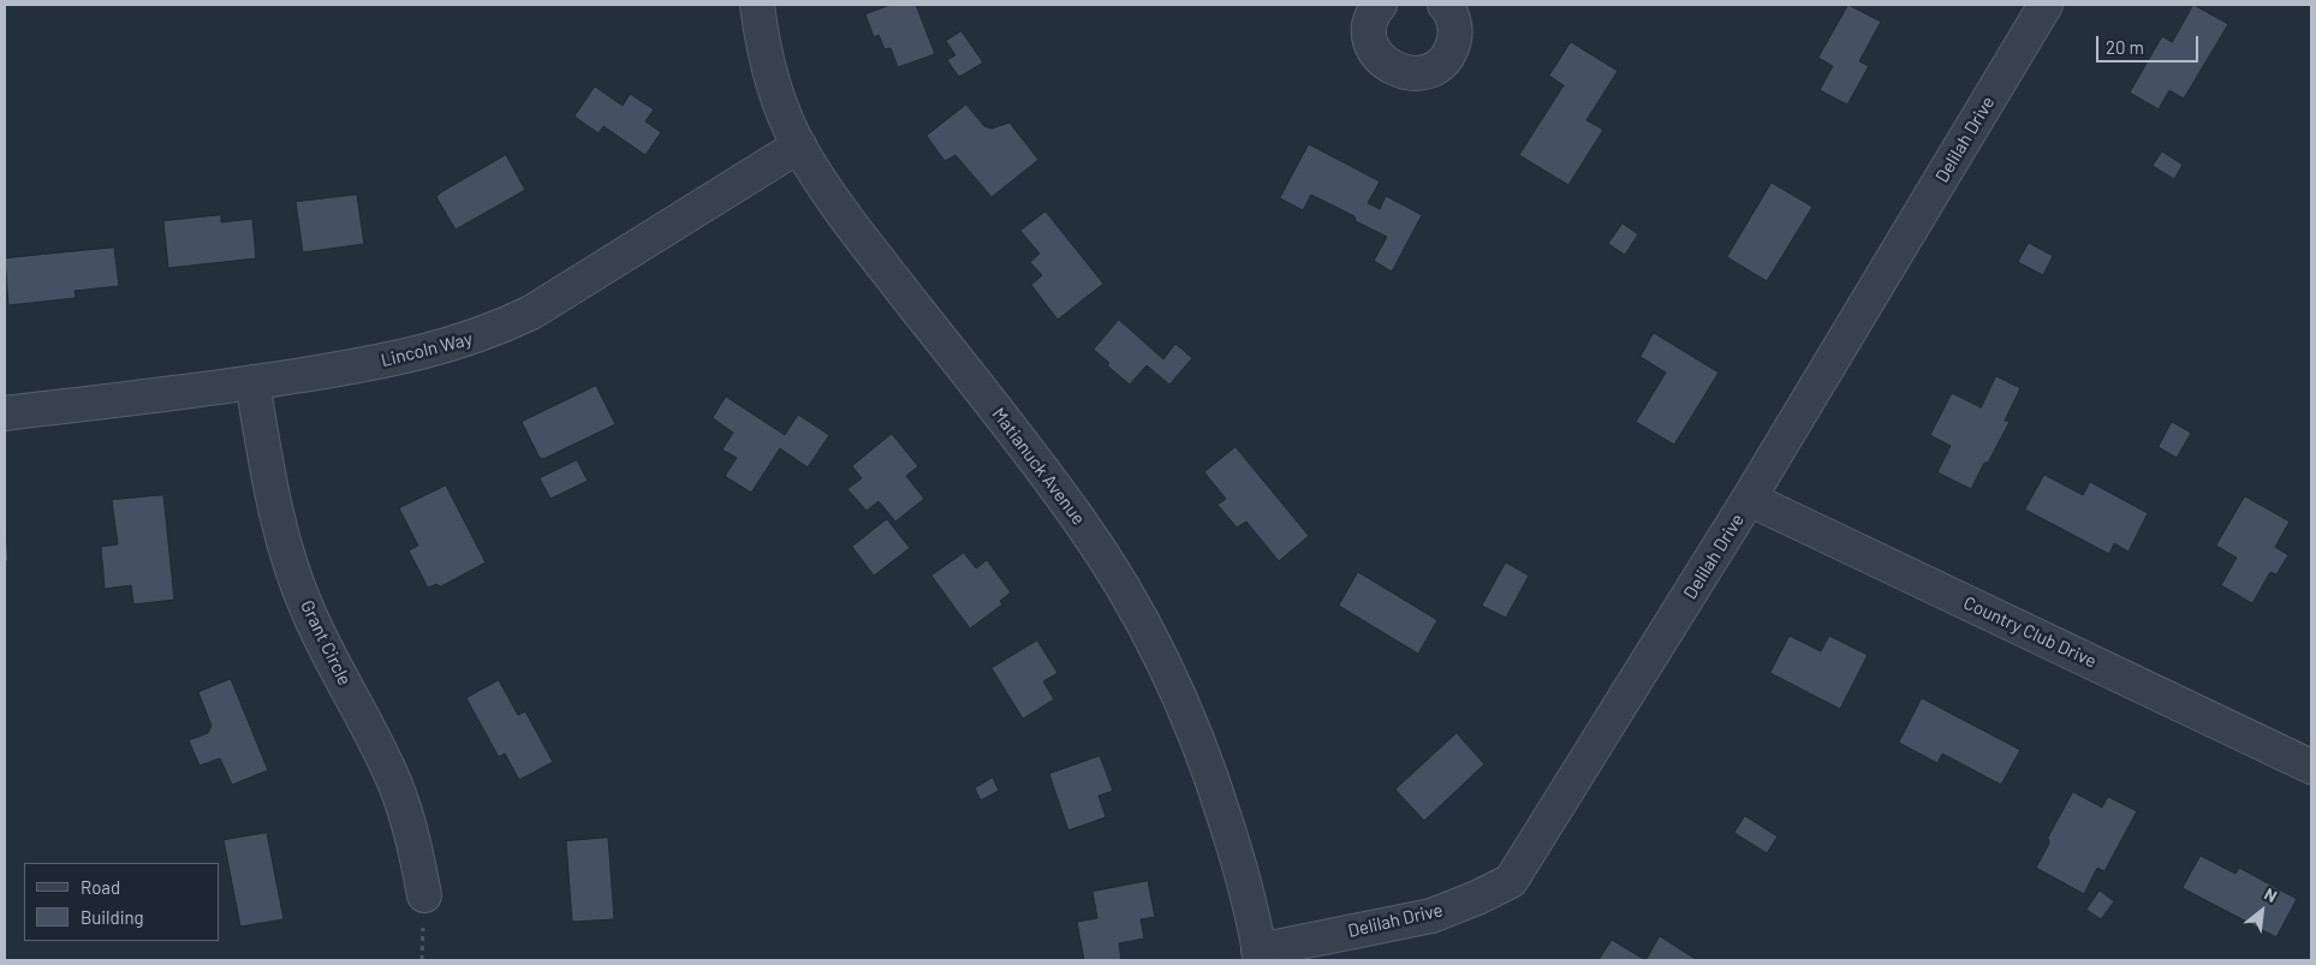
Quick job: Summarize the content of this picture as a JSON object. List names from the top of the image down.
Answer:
{
  "streets": {
    "street": [
      "Delilah Drive",
      "Lincoln Way",
      "Matianuck Avenue",
      "Country Club Drive",
      "Grant Circle"
    ]
  },
  "crossings": [
    ["Delilah Drive", "Matianuck Avenue"],
    ["Delilah Drive", "Country Club Drive"],
    ["Lincoln Way", "Matianuck Avenue"],
    ["Lincoln Way", "Grant Circle"]
  ],
  "legend": ["Road", "Building"],
  "scale_bar": "20 m",
  "north": "top right"
}
